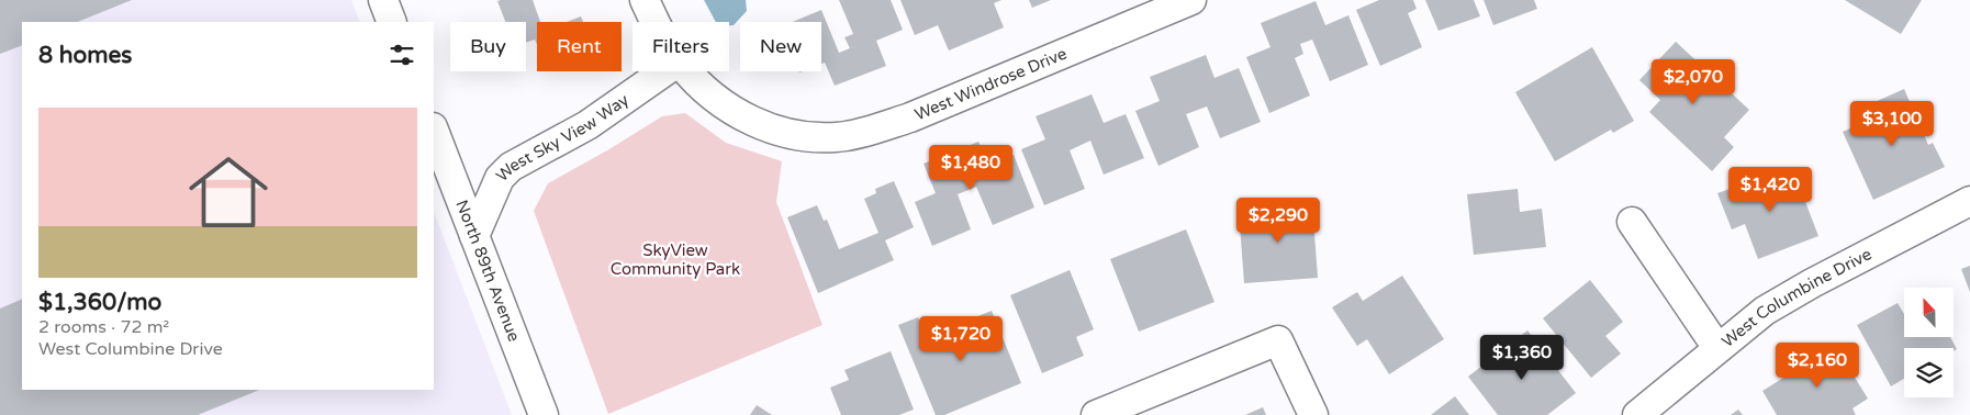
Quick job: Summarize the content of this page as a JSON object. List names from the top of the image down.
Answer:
{
  "streets": {
    "street": [
      "West Windrose Drive",
      "West Sky View Way",
      "North 89th Avenue",
      "West Columbine Drive"
    ]
  },
  "crossings": [
    ["West Sky View Way", "North 89th Avenue"]
  ],
  "parks": ["SkyView Community Park"],
  "north": "top",
  "page": {
    "chip": [
      "Buy",
      "Rent",
      "Filters",
      "New"
    ],
    "heading": "8 homes",
    "price": [
      "$2,070",
      "$3,100",
      "$1,480",
      "$1,420",
      "$2,290",
      "$1,720",
      "$1,360",
      "$2,160"
    ],
    "list": [
      {
        "name": "$1,360/mo",
        "note": "2 rooms · 72 m² · West Columbine Drive"
      }
    ]
  }
}
